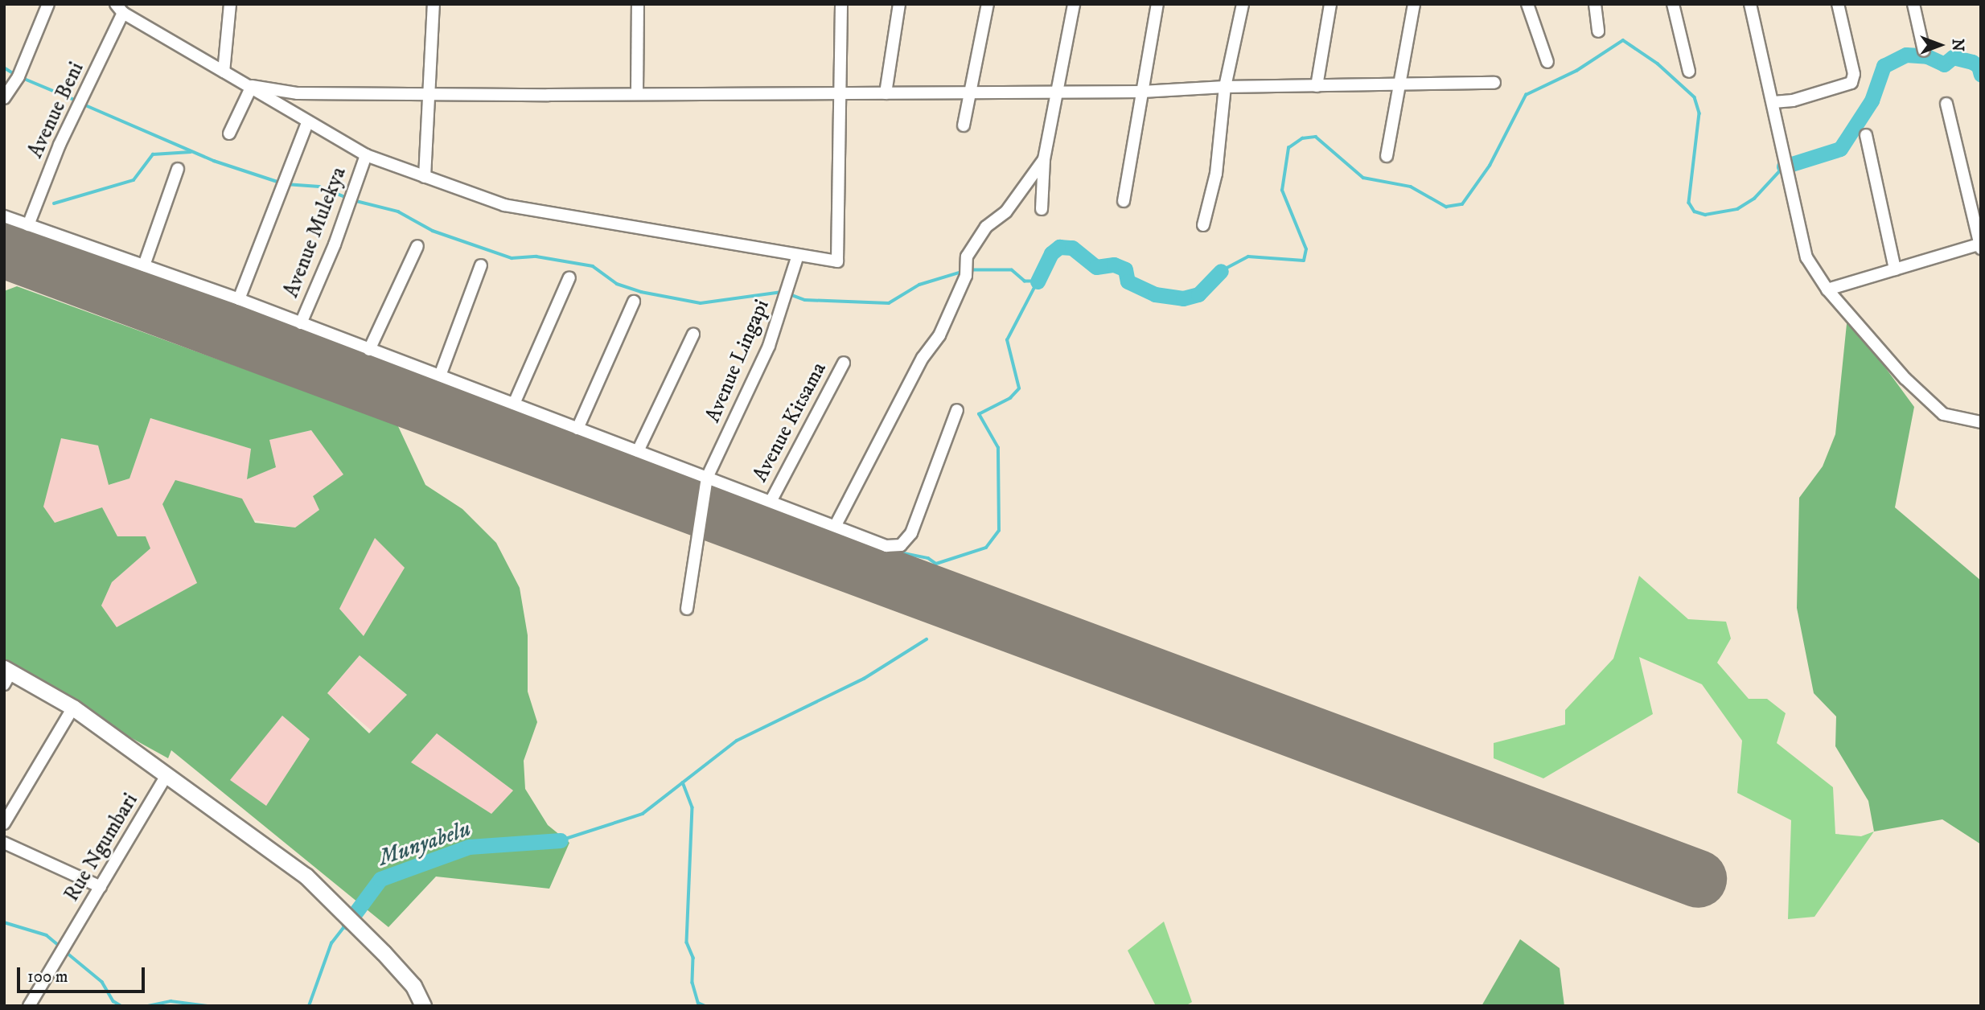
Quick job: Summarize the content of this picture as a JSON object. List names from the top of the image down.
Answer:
{
  "streets": {
    "street": [
      "Avenue Beni",
      "Avenue Mulekya",
      "Avenue Lingapi",
      "Avenue Kitsama",
      "Rue Ngumbari"
    ]
  },
  "water": ["Munyabelu"],
  "scale_bar": "100 m",
  "north": "right"
}
